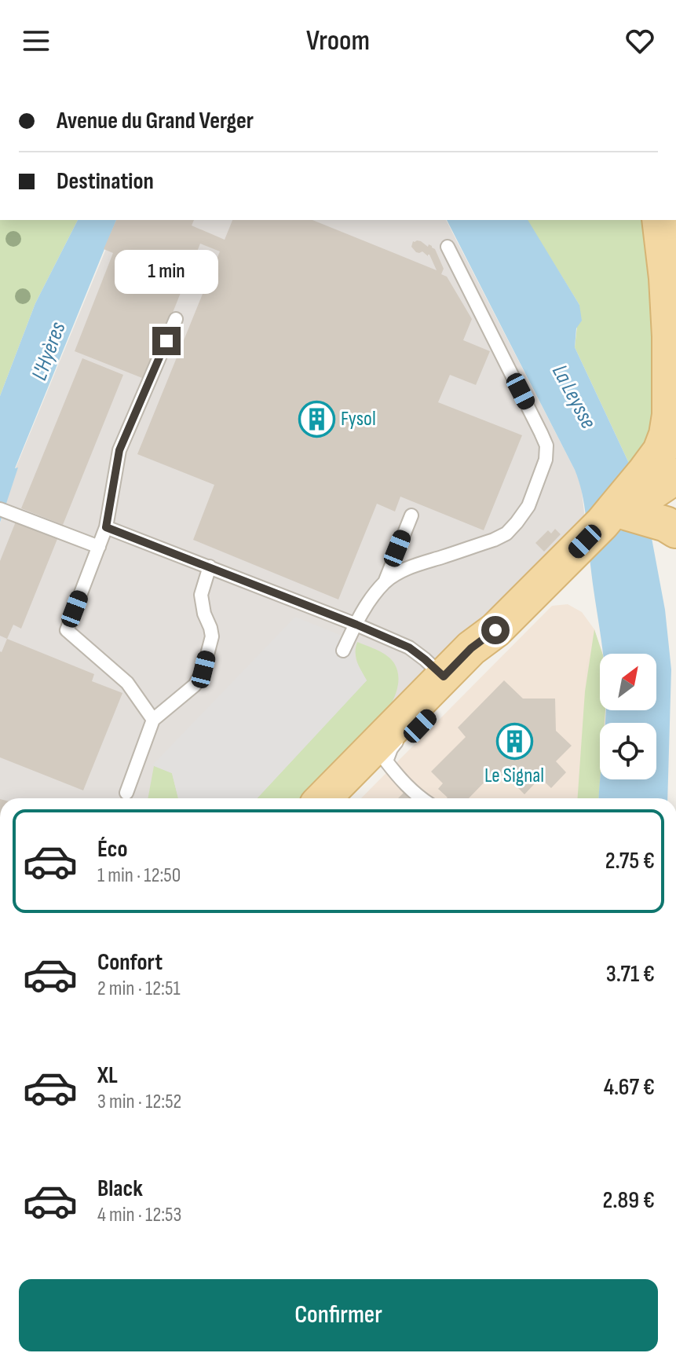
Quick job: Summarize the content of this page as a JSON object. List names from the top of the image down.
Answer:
{
  "water": ["L'Hyères", "La Leysse"],
  "places": {
    "building": ["Fysol", "Le Signal"]
  },
  "north": "top right",
  "page": {
    "header": "Vroom",
    "banner": ["Avenue du Grand Verger", "Destination"],
    "bubble": "1 min",
    "list": [
      {
        "name": "Éco",
        "note": "1 min · 12:50",
        "value": "2.75 €"
      },
      {
        "name": "Confort",
        "note": "2 min · 12:51",
        "value": "3.71 €"
      },
      {
        "name": "XL",
        "note": "3 min · 12:52",
        "value": "4.67 €"
      },
      {
        "name": "Black",
        "note": "4 min · 12:53",
        "value": "2.89 €"
      }
    ],
    "buttons": "Confirmer"
  }
}
